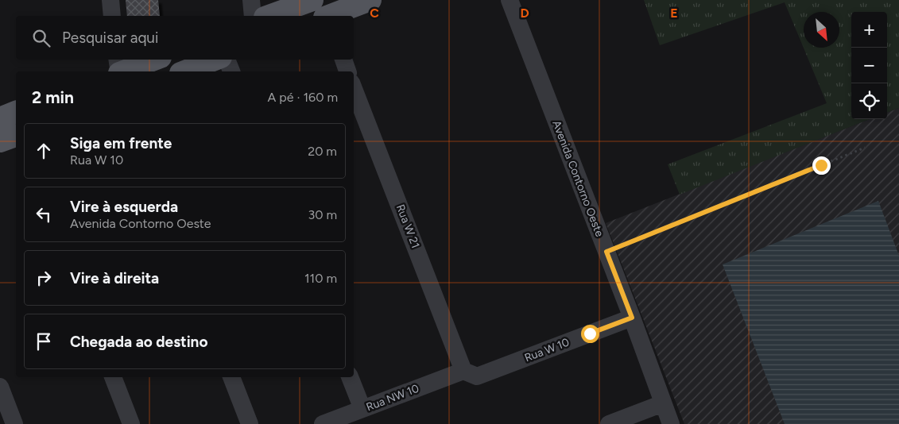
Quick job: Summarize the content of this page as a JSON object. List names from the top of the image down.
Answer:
{
  "streets": {
    "street": [
      "Avenida Contorno Oeste",
      "Rua W 21",
      "Rua W 10",
      "Rua NW 10"
    ]
  },
  "crossings": [
    ["Avenida Contorno Oeste", "Rua W 10"],
    ["Rua W 21", "Rua W 10"],
    ["Rua W 21", "Rua NW 10"],
    ["Rua W 10", "Rua NW 10"]
  ],
  "north": "bottom right",
  "page": {
    "map_buttons": ["+", "−"],
    "search": "Pesquisar aqui",
    "heading": ["2 min", "A pé · 160 m"],
    "list": [
      ["Siga em frente", "Rua W 10", "20 m"],
      ["Vire à esquerda", "Avenida Contorno Oeste", "30 m"],
      ["Vire à direita", "110 m"],
      "Chegada ao destino"
    ]
  },
  "grid": {
    "columns": ["C", "D", "E"]
  }
}
